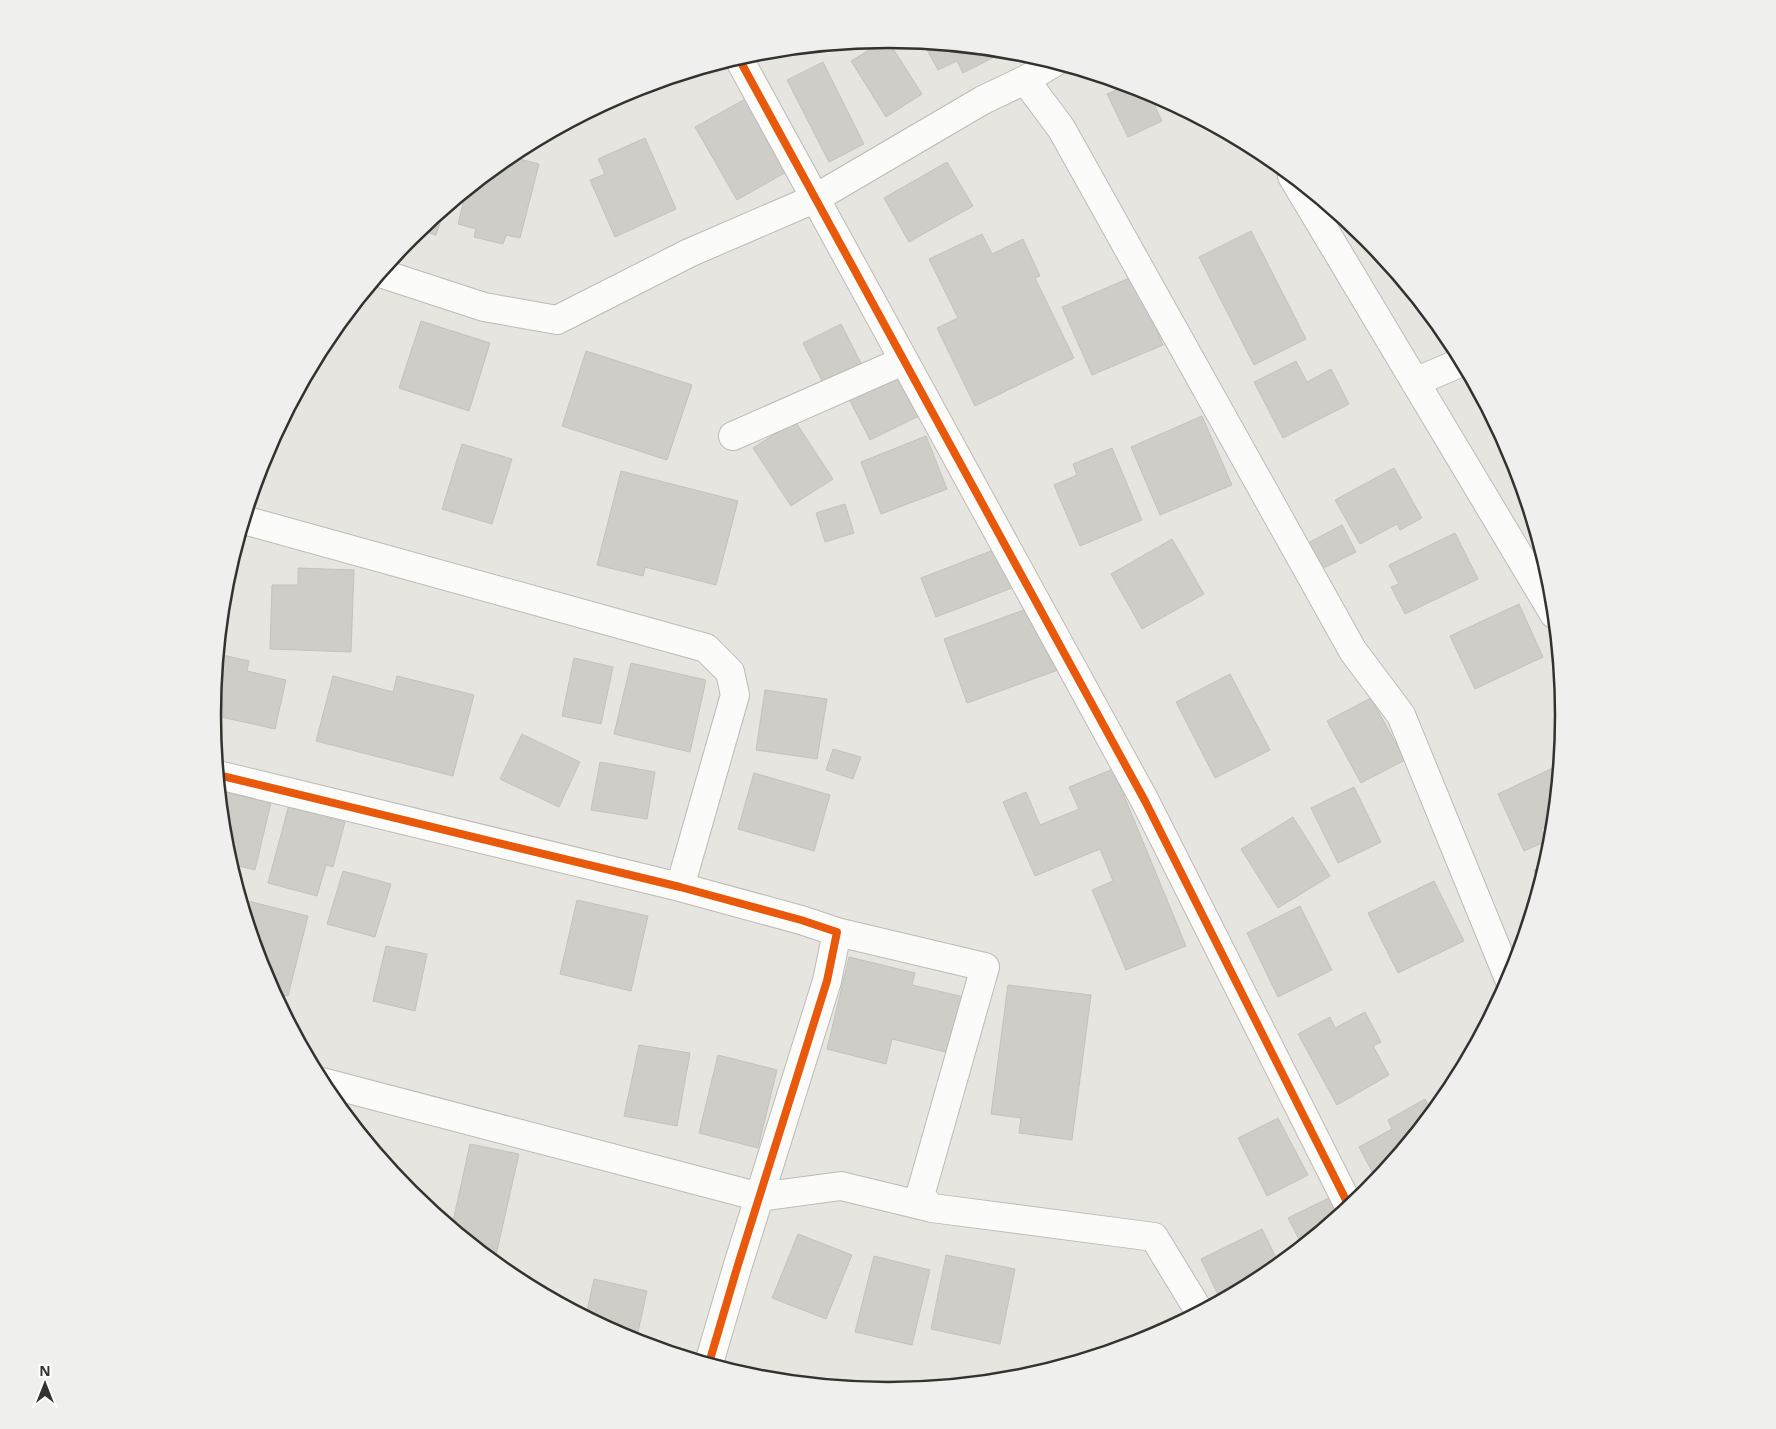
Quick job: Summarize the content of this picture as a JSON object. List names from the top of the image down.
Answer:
{
  "north": "top"
}
